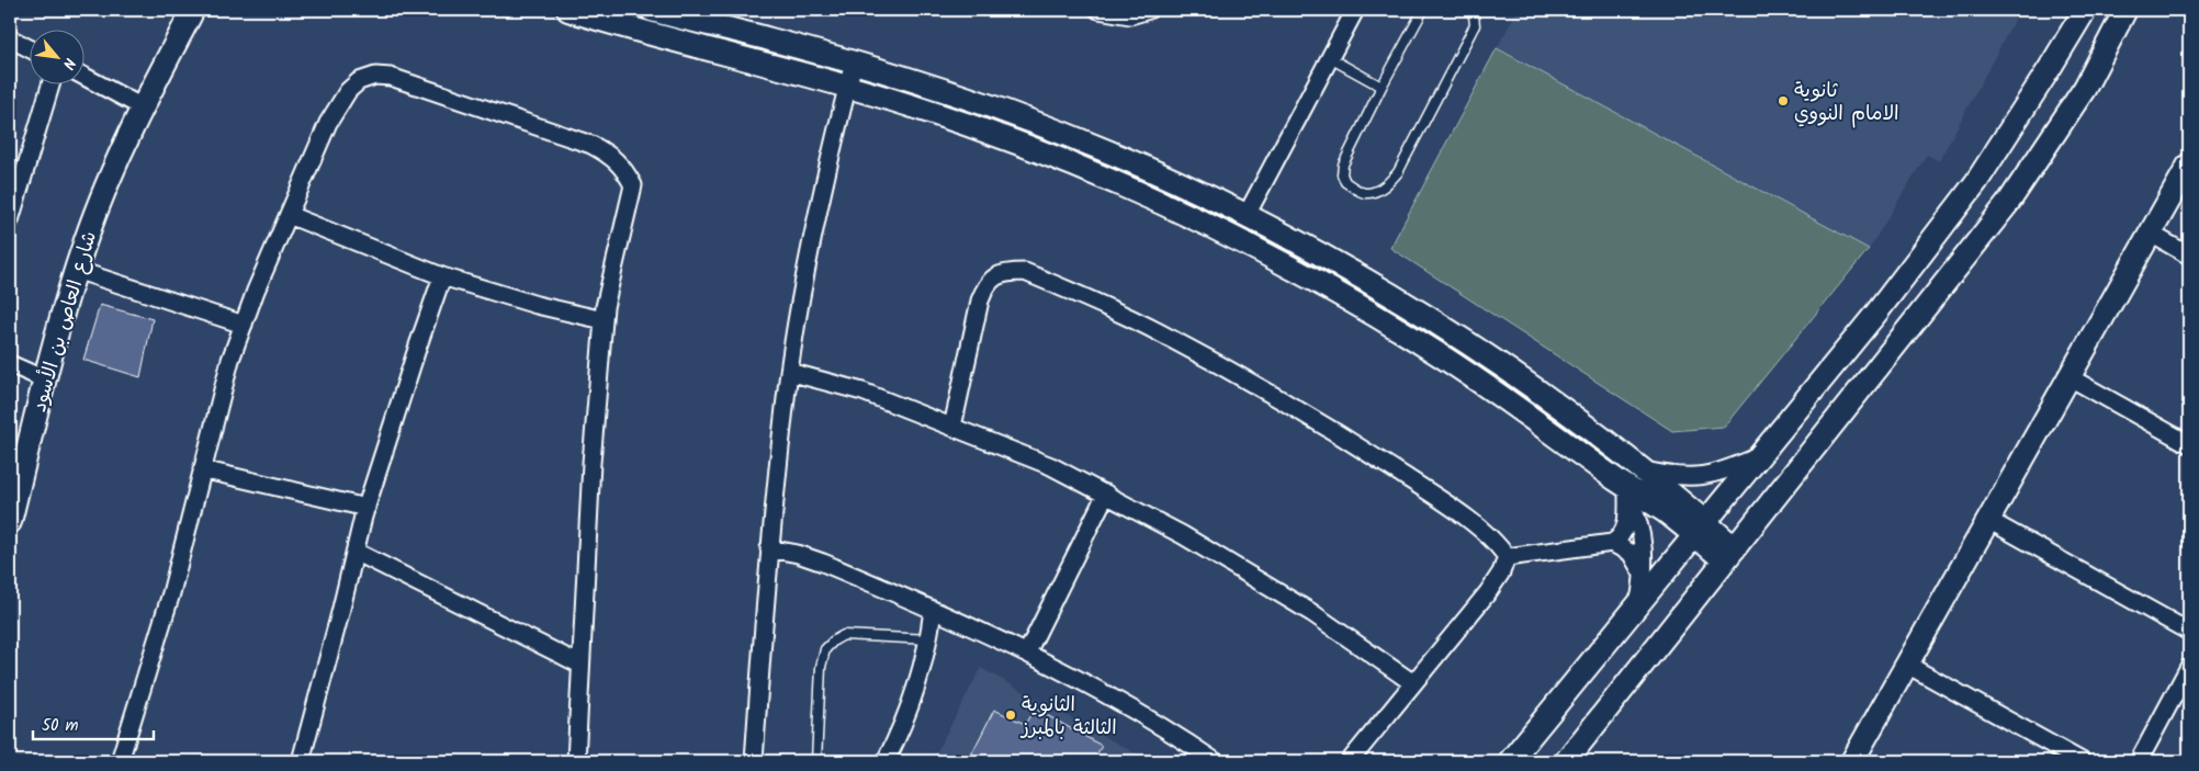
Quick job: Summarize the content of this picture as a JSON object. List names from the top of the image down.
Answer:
{
  "streets": {
    "street": ["شارع العاص بن الأسود"]
  },
  "places": ["ثانوية الامام النووي", "الثانوية الثالثة بالمبرز"],
  "scale_bar": "50 m",
  "north": "bottom right"
}
